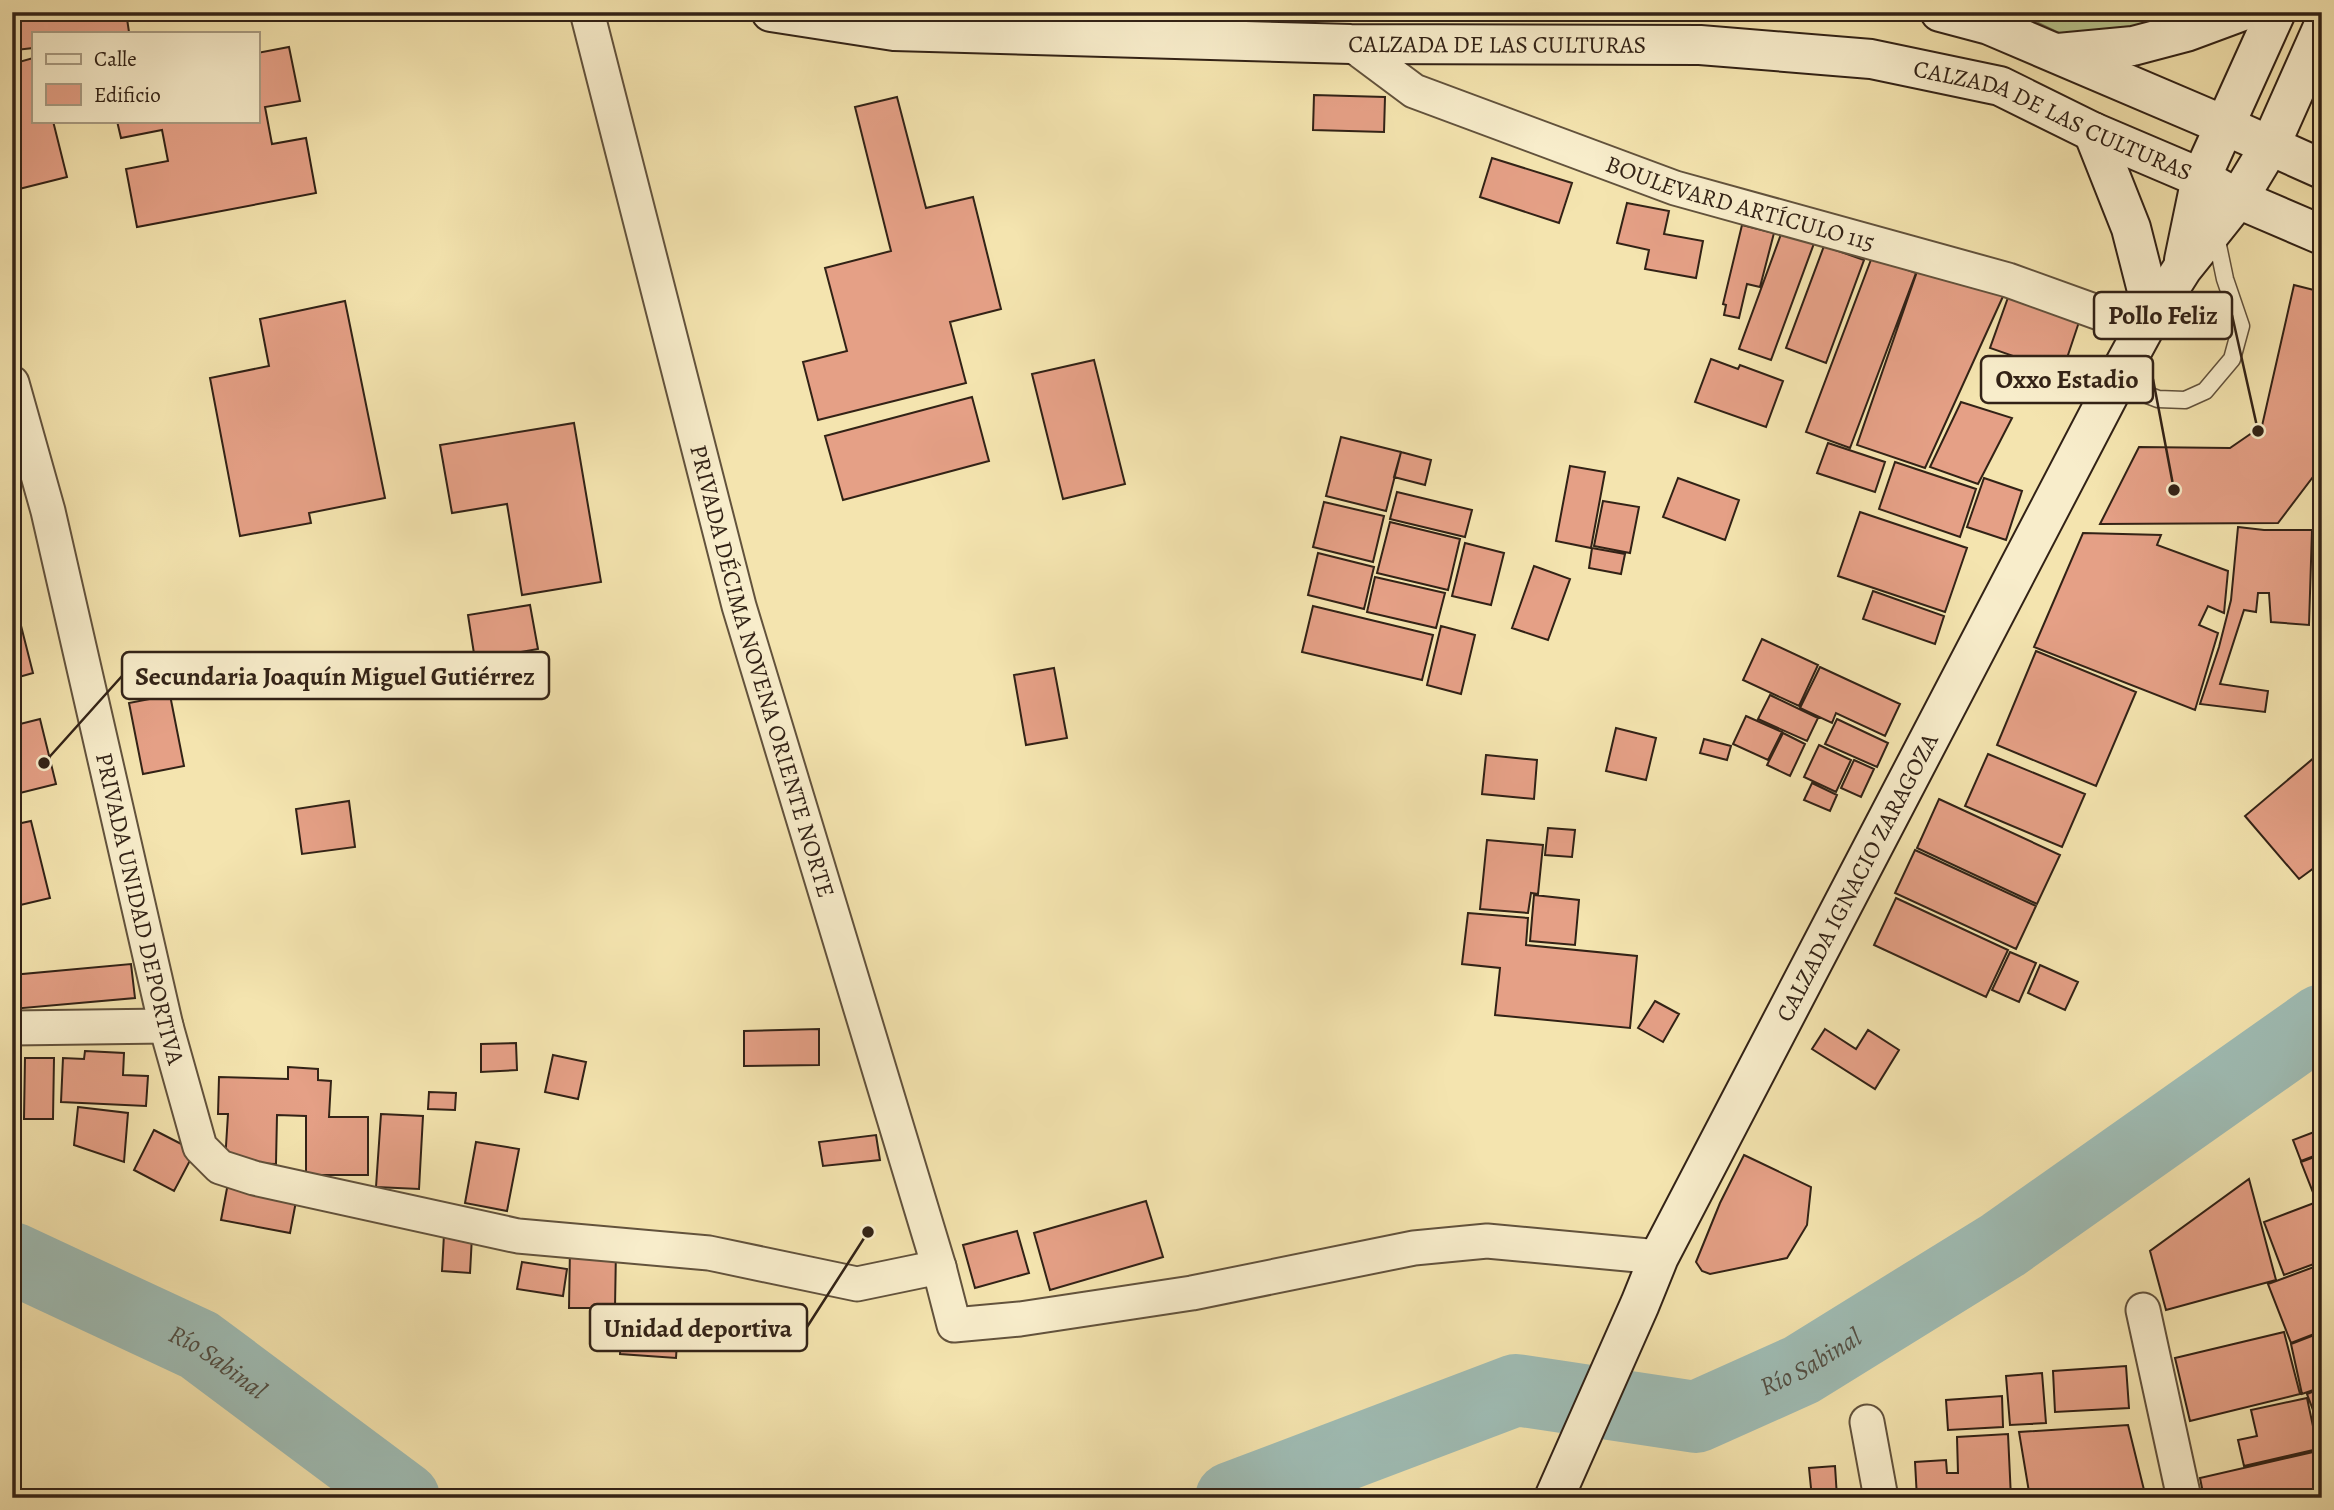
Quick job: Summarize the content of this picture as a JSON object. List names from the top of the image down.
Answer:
{
  "streets": {
    "main road": ["CALZADA DE LAS CULTURAS", "CALZADA IGNACIO ZARAGOZA"],
    "street": ["BOULEVARD ARTÍCULO 115", "PRIVADA DÉCIMA NOVENA ORIENTE NORTE", "PRIVADA UNIDAD DEPORTIVA"]
  },
  "crossings": [
    ["CALZADA DE LAS CULTURAS", "BOULEVARD ARTÍCULO 115"],
    ["CALZADA DE LAS CULTURAS", "CALZADA IGNACIO ZARAGOZA"],
    ["BOULEVARD ARTÍCULO 115", "CALZADA IGNACIO ZARAGOZA"],
    ["PRIVADA DÉCIMA NOVENA ORIENTE NORTE", "CALZADA IGNACIO ZARAGOZA"],
    ["PRIVADA DÉCIMA NOVENA ORIENTE NORTE", "PRIVADA UNIDAD DEPORTIVA"]
  ],
  "water": ["Río Sabinal"],
  "places": [
    "Pollo Feliz",
    "Oxxo Estadio",
    "Secundaria Joaquín Miguel Gutiérrez",
    "Unidad deportiva"
  ],
  "legend": ["Calle", "Edificio"]
}
